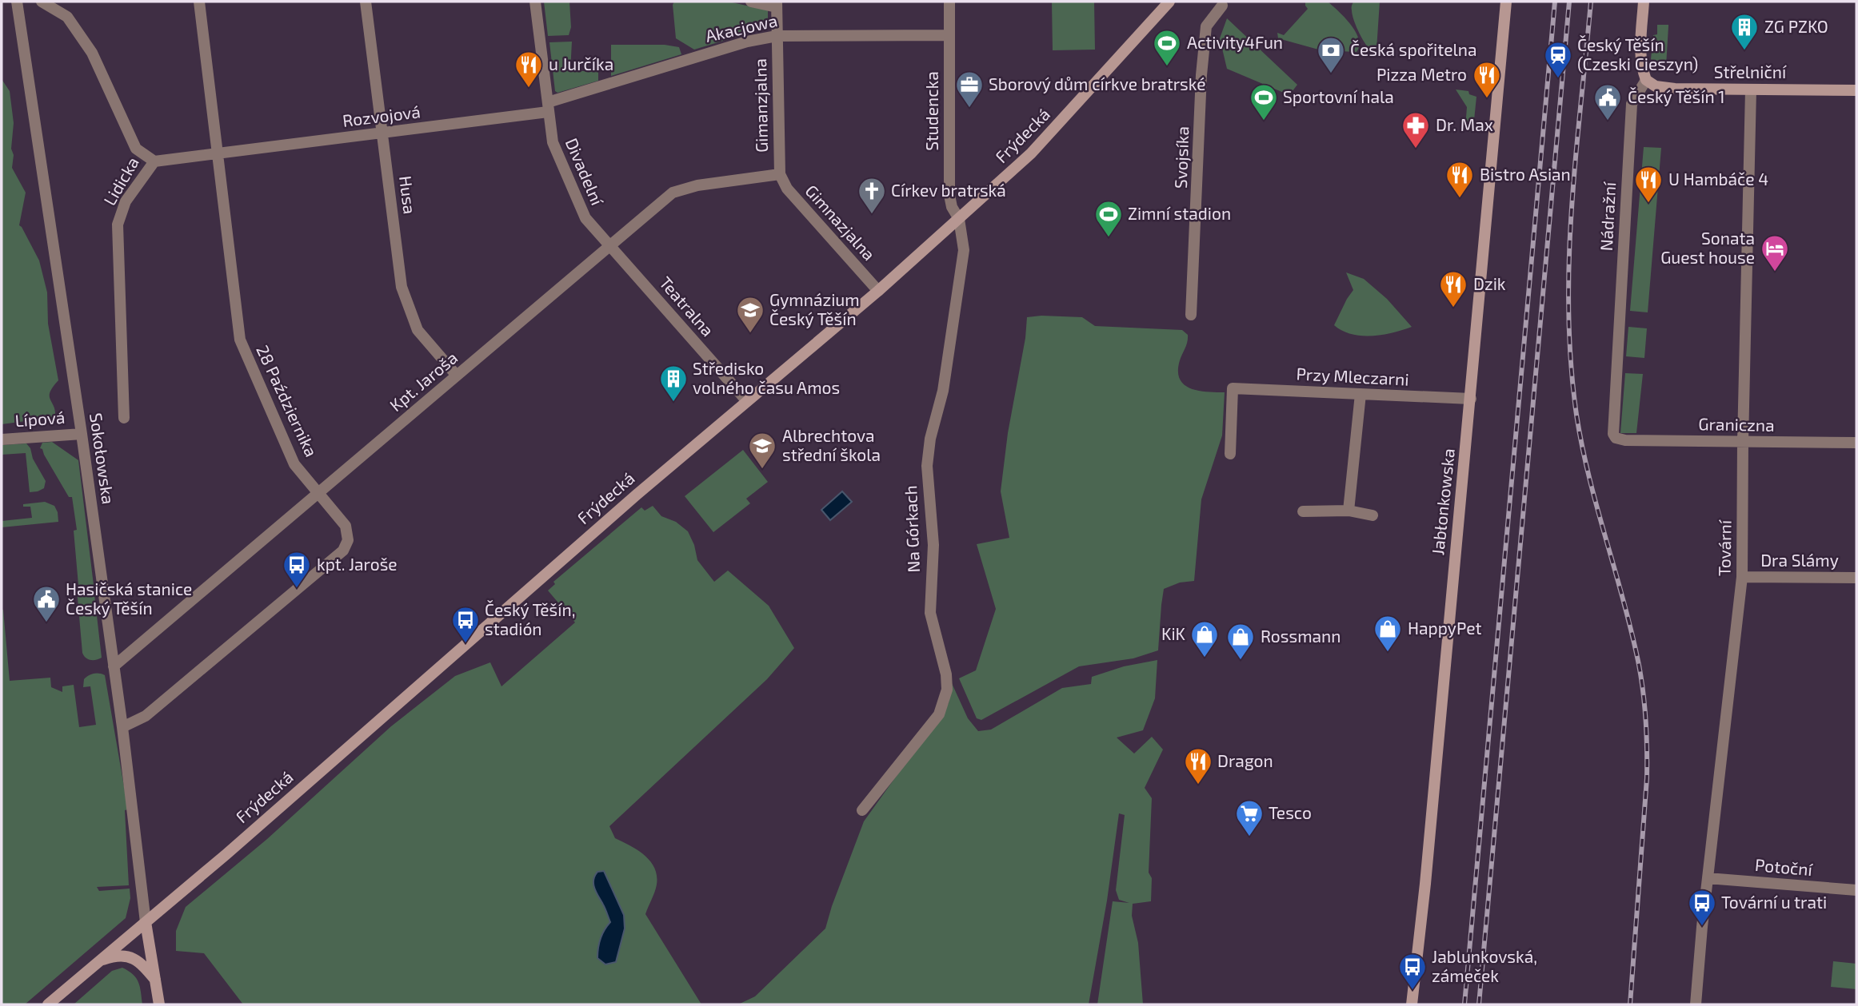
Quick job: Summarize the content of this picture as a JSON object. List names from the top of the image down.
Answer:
{
  "streets": {
    "main road": ["Střelniční", "Frýdecká", "Jabłonkowska"],
    "street": [
      "Akacjowa",
      "Gimanzjalna",
      "Studencka",
      "Rozvojová",
      "Svojsíka",
      "Divadelní",
      "Lidicka",
      "Husa",
      "Nádražní",
      "Gimnazjalna",
      "Teatralna",
      "Przy Mleczarni",
      "Kpt. Jaroša",
      "28 Października",
      "Lípová",
      "Graniczna",
      "Sokołowska",
      "Na Górkach",
      "Tovární",
      "Dra Slámy",
      "Potoční"
    ]
  },
  "crossings": [
    ["Akacjowa", "Gimanzjalna"],
    ["Akacjowa", "Studencka"],
    ["Akacjowa", "Rozvojová"],
    ["Akacjowa", "Divadelní"],
    ["Střelniční", "Nádražní"],
    ["Střelniční", "Tovární"],
    ["Gimanzjalna", "Gimnazjalna"],
    ["Gimanzjalna", "Kpt. Jaroša"],
    ["Studencka", "Frýdecká"],
    ["Studencka", "Na Górkach"],
    ["Rozvojová", "Divadelní"],
    ["Rozvojová", "Lidicka"],
    ["Rozvojová", "Husa"],
    ["Rozvojová", "28 Października"],
    ["Frýdecká", "Gimnazjalna"],
    ["Frýdecká", "Teatralna"],
    ["Frýdecká", "Sokołowska"],
    ["Frýdecká", "Na Górkach"],
    ["Divadelní", "Teatralna"],
    ["Divadelní", "Kpt. Jaroša"],
    ["Husa", "Kpt. Jaroša"],
    ["Nádražní", "Graniczna"],
    ["Gimnazjalna", "Kpt. Jaroša"],
    ["Teatralna", "Kpt. Jaroša"],
    ["Przy Mleczarni", "Jabłonkowska"],
    ["Kpt. Jaroša", "28 Października"],
    ["Kpt. Jaroša", "Sokołowska"],
    ["28 Października", "Sokołowska"],
    ["Lípová", "Sokołowska"],
    ["Graniczna", "Tovární"],
    ["Tovární", "Dra Slámy"],
    ["Tovární", "Potoční"]
  ],
  "places": {
    "building": ["ZG PZKO", "Středisko volného času Amos"],
    "sports": ["Activity4Fun", "Sportovní hala", "Zimní stadion"],
    "bank": ["Česká spořitelna"],
    "station": ["Český Těšín (Czeski Cieszyn)"],
    "restaurant": [
      "u Jurčíka",
      "Pizza Metro",
      "Bistro Asian",
      "U Hambáče 4",
      "Dzik",
      "Dragon"
    ],
    "office": ["Sborový dům církve bratrské"],
    "public building": ["Český Těšín 1", "Hasičská stanice Český Těšín"],
    "pharmacy": ["Dr. Max"],
    "church": ["Církev bratrská"],
    "hotel": ["Sonata Guest house"],
    "school or university": ["Gymnázium Český Těšín", "Albrechtova střední škola"],
    "bus stop": [
      "kpt. Jaroše",
      "Český Těšín, stadión",
      "Tovární u trati",
      "Jablunkovská, zámeček"
    ],
    "shop": ["HappyPet", "KiK", "Rossmann"],
    "supermarket": ["Tesco"]
  }
}
